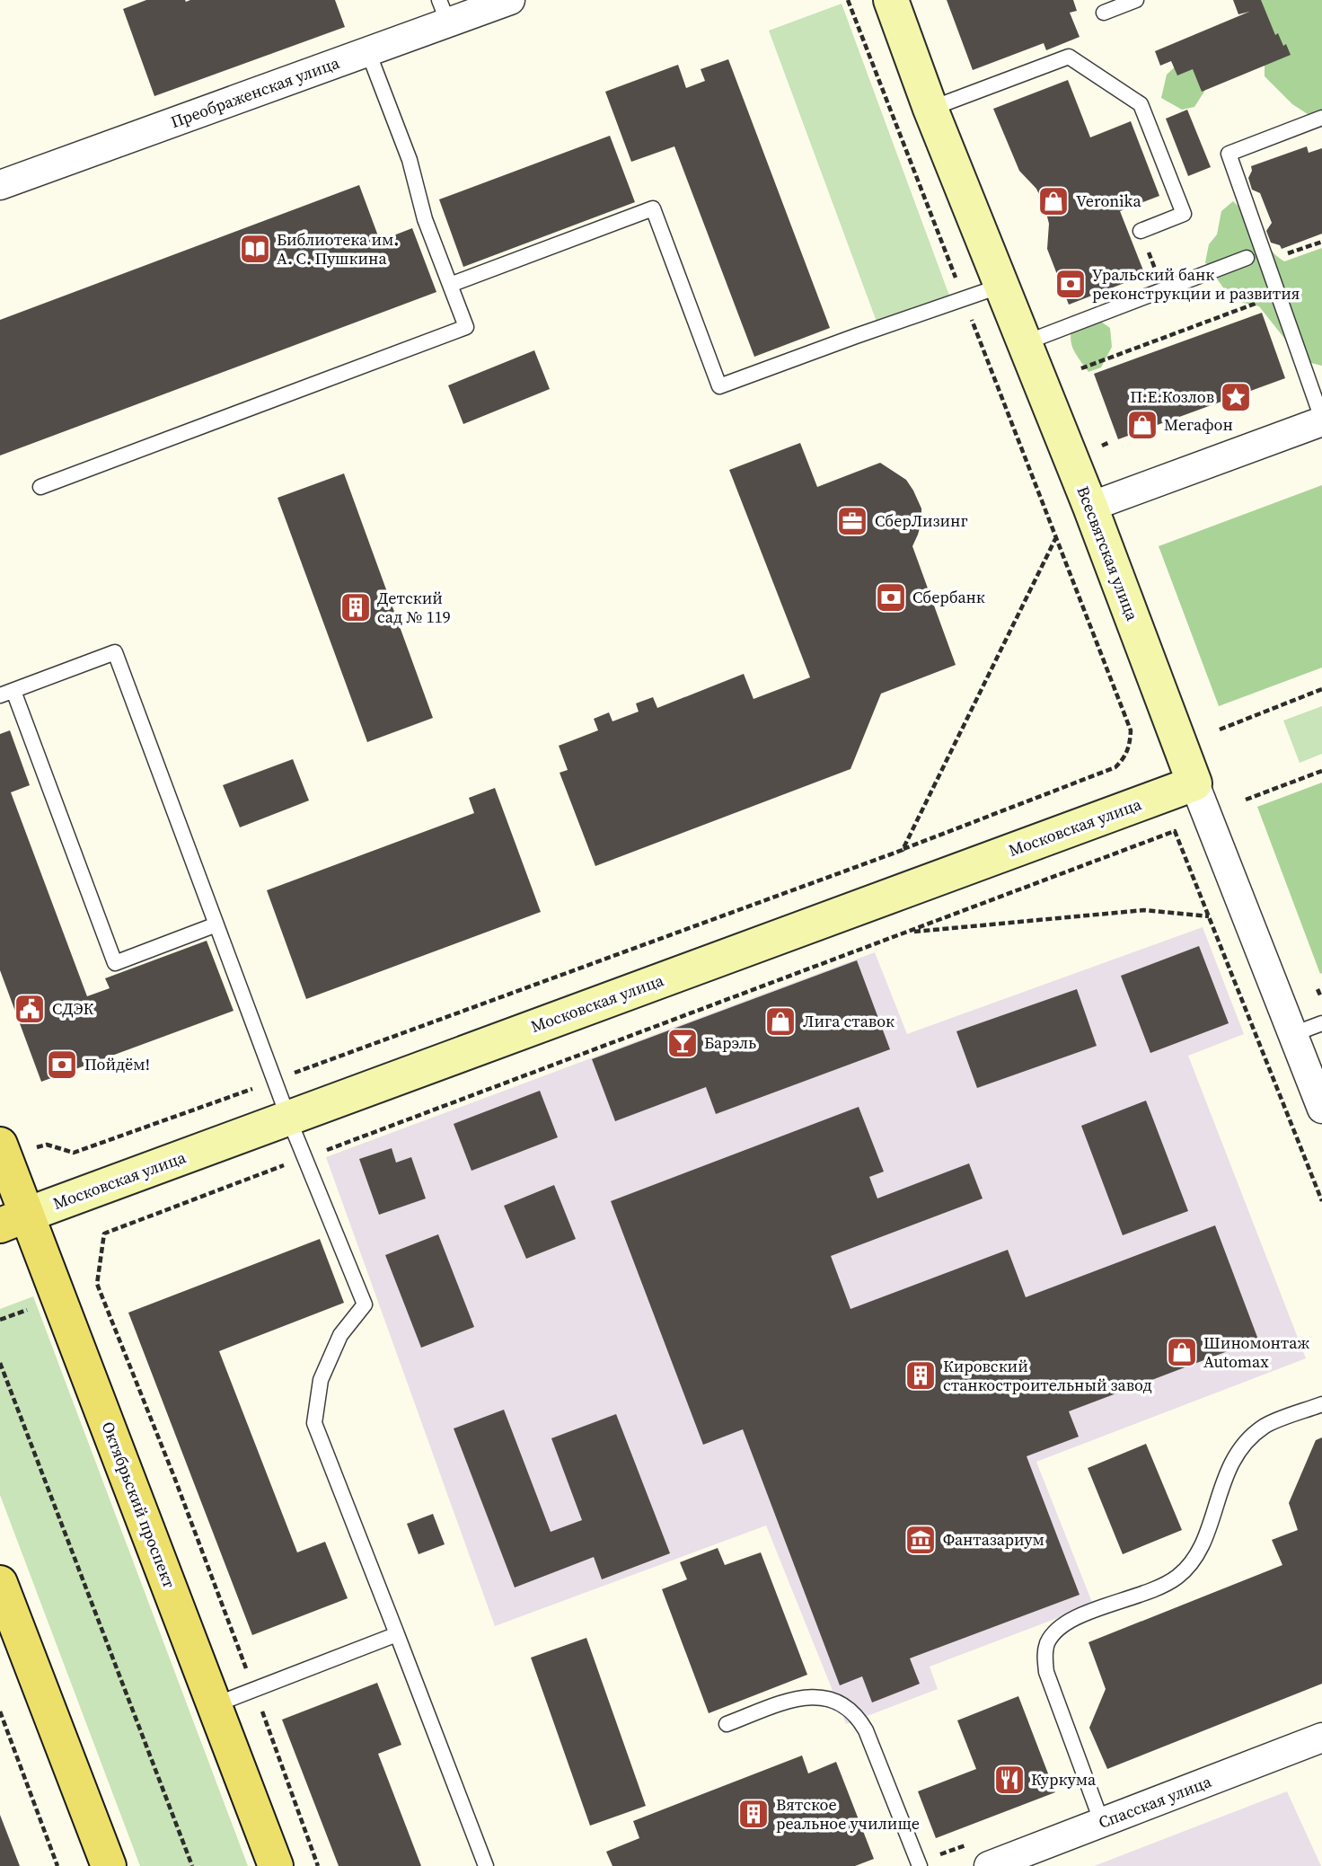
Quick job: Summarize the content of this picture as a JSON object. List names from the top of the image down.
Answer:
{
  "streets": {
    "main road": ["Всесвятская улица", "Московская улица", "Октябрьский проспект"],
    "street": ["Преображенская улица", "Спасская улица"]
  },
  "crossings": [
    ["Всесвятская улица", "Московская улица"],
    ["Московская улица", "Октябрьский проспект"]
  ],
  "places": {
    "shop": [
      "Veronika",
      "Мегафон",
      "Лига ставок",
      "Шиномонтаж Automax"
    ],
    "library": ["Библиотека им. А. С. Пушкина"],
    "bank": ["Уральский банк реконструкции и развития", "Сбербанк", "Пойдём!"],
    "place": ["П.Е.Козлов"],
    "office": ["СберЛизинг"],
    "building": ["Детский сад № 119", "Кировский станкостроительный завод", "Вятское реальное училище"],
    "public building": ["СДЭК"],
    "bar": ["Барэль"],
    "museum": ["Фантазариум"],
    "restaurant": ["Куркума"]
  }
}
